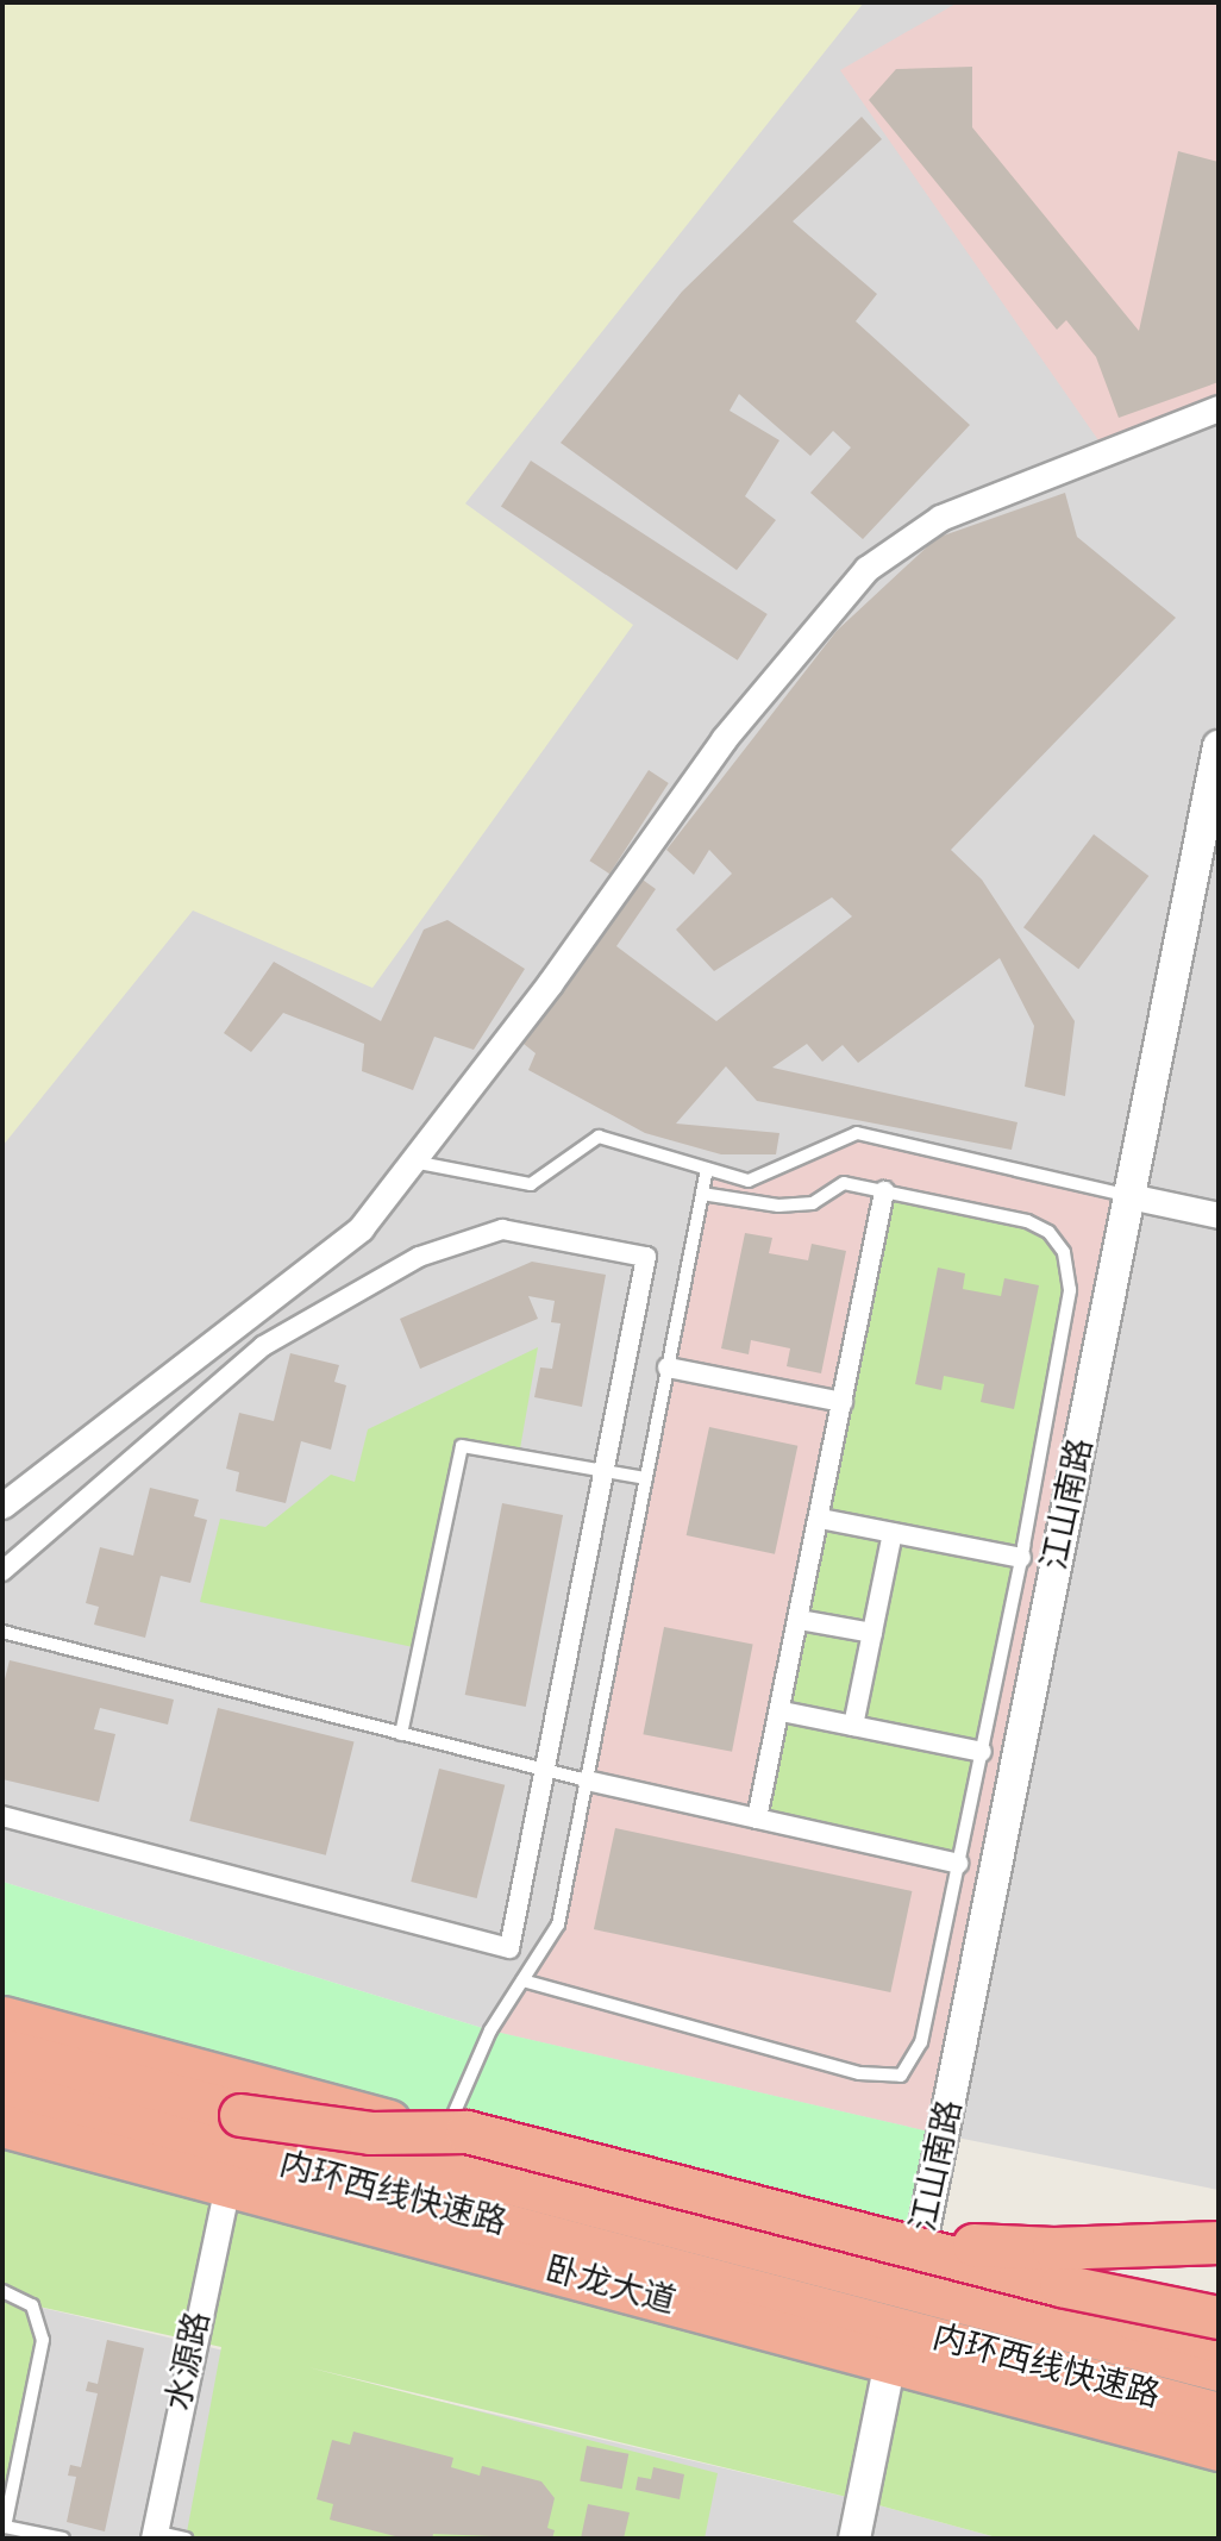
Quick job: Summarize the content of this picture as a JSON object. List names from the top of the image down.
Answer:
{
  "streets": {
    "highway": ["内环西线快速路", "卧龙大道"],
    "street": ["江山南路", "水源路"]
  },
  "crossings": [
    ["卧龙大道", "水源路"]
  ]
}
